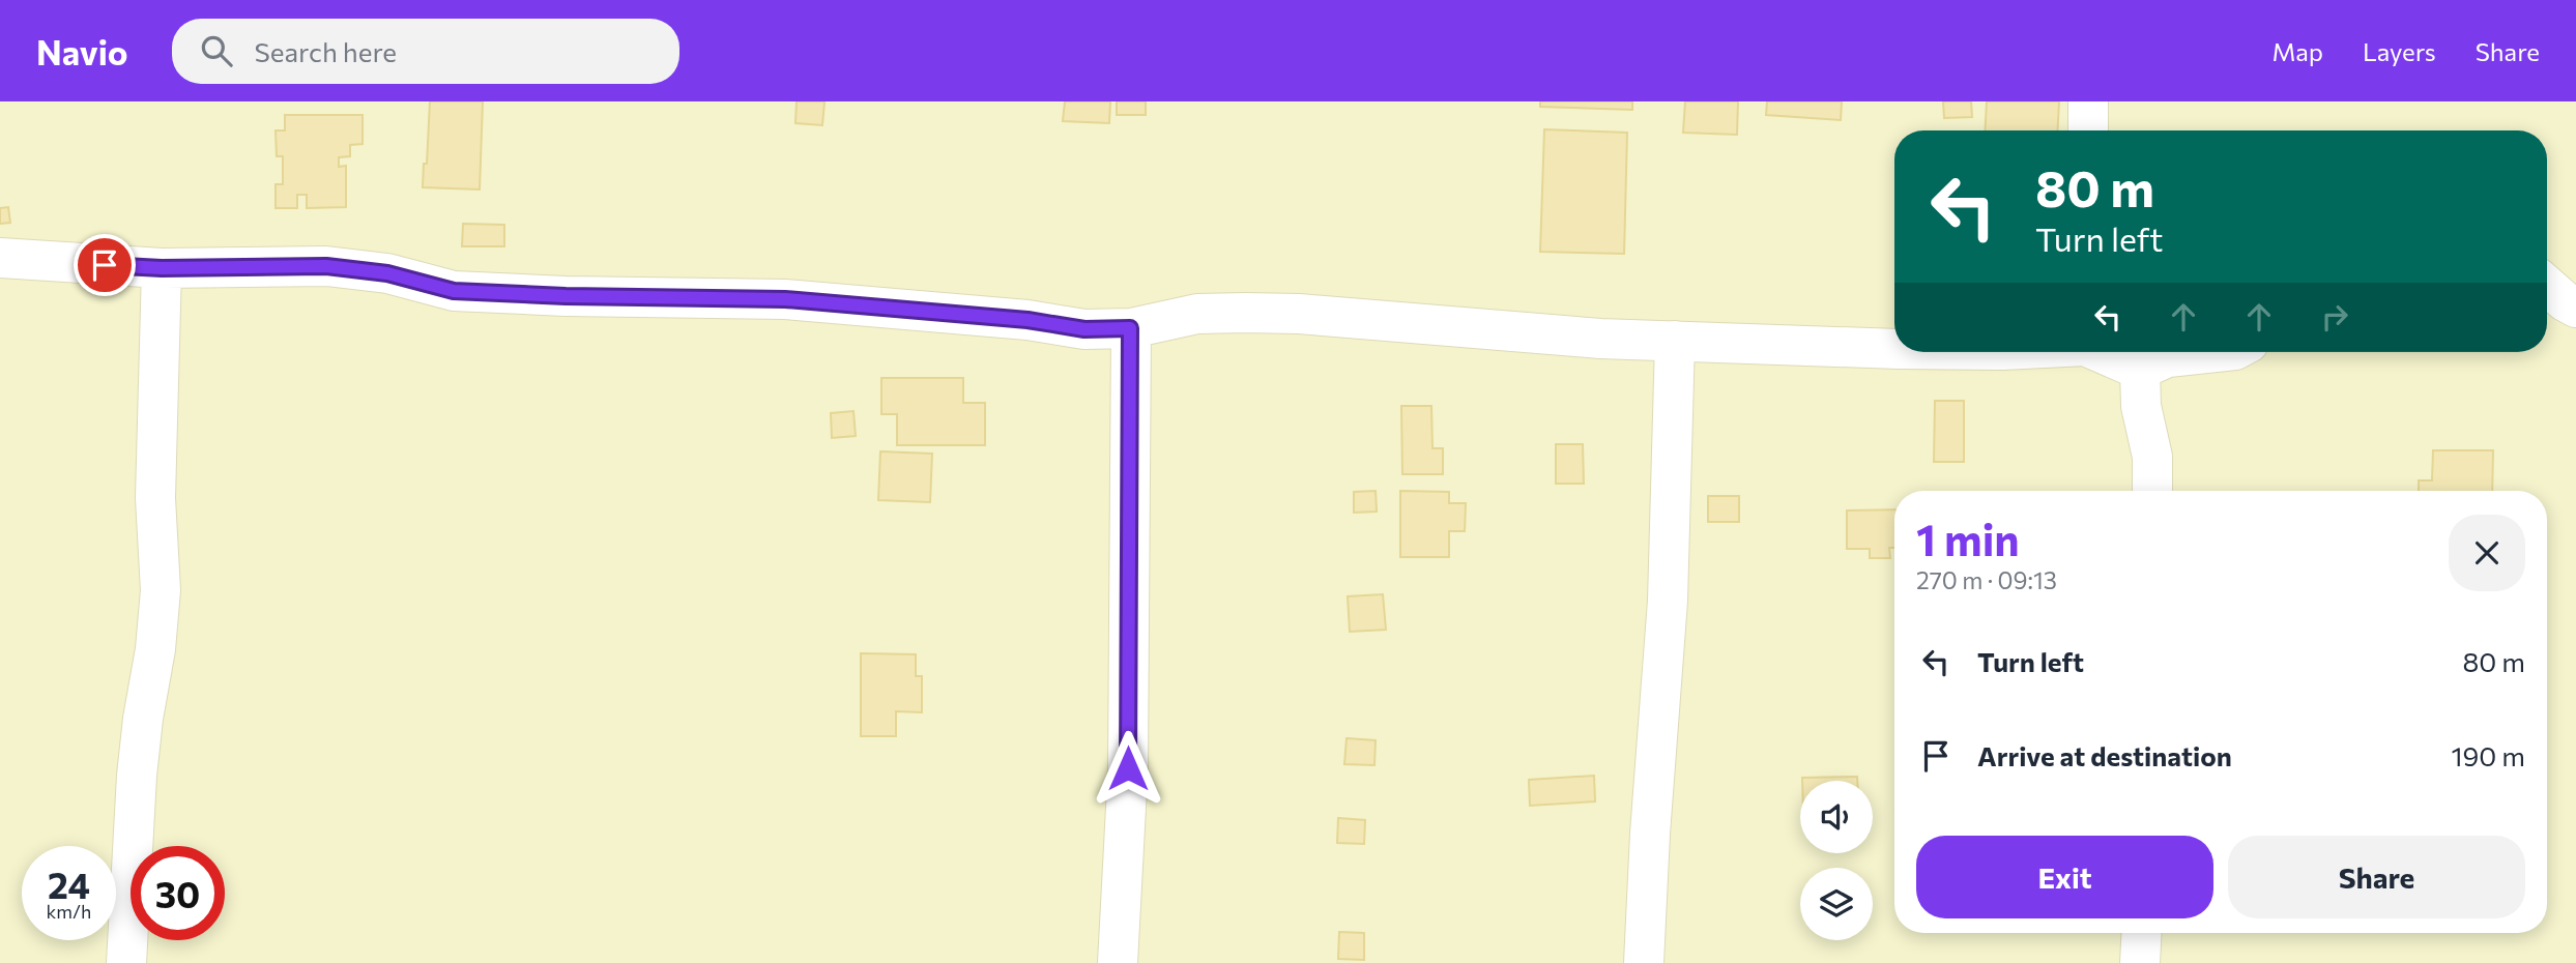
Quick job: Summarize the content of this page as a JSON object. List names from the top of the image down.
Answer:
{
  "page": {
    "header": "Navio",
    "search": "Search here",
    "nav": ["Map", "Layers", "Share"],
    "turn": ["80 m", "Turn left"],
    "heading": ["1 min", "270 m · 09:13"],
    "list": [
      {
        "name": "Turn left",
        "value": "80 m"
      },
      {
        "name": "Arrive at destination",
        "value": "190 m"
      }
    ],
    "buttons": ["Exit", "Share"],
    "speed": "24 km/h",
    "limit": "30"
  }
}
